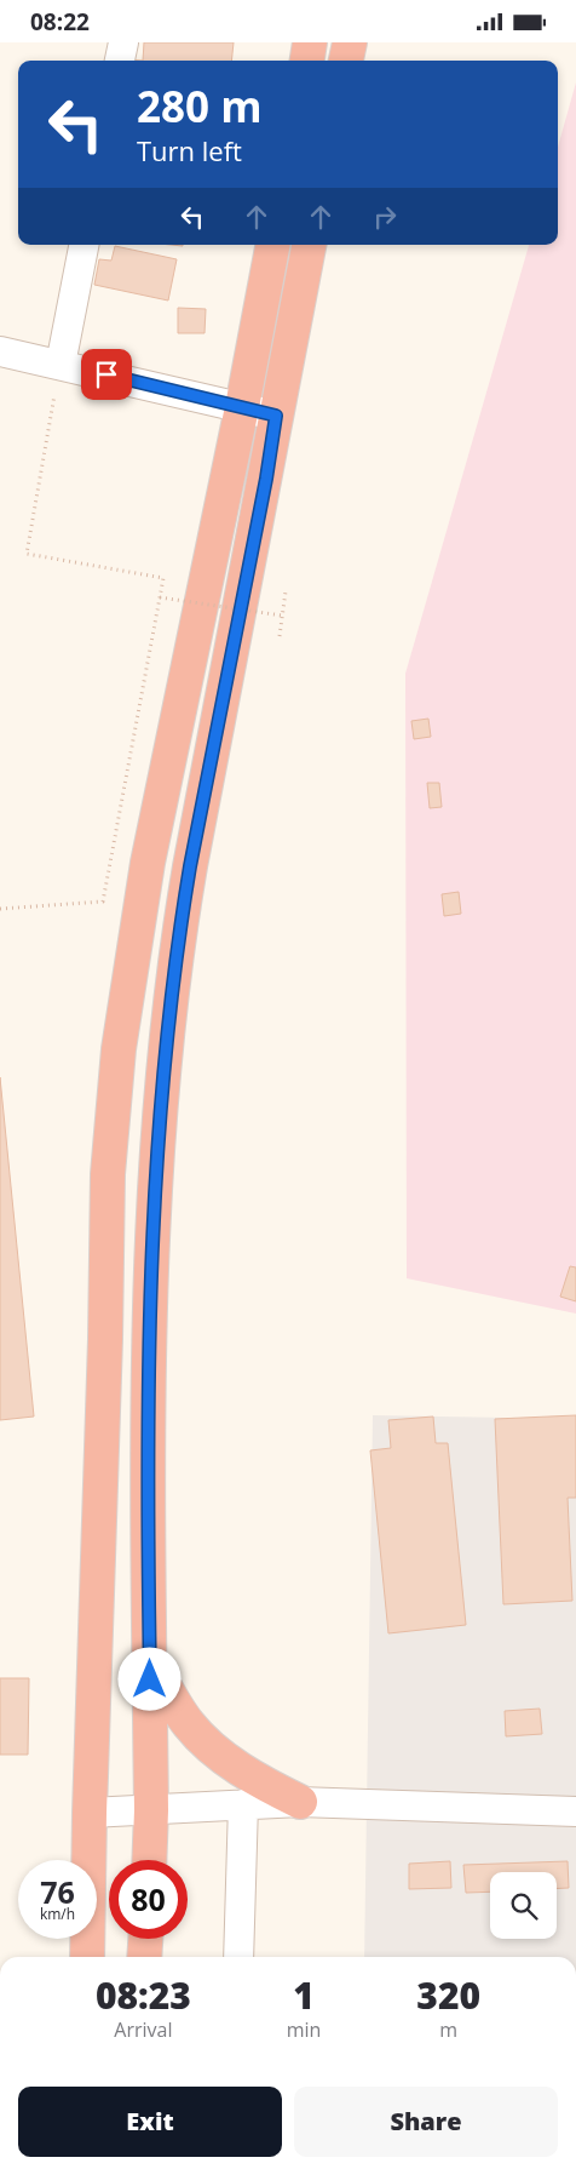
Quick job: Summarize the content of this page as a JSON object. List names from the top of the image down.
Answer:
{
  "page": {
    "status": "08:22",
    "turn": ["280 m", "Turn left"],
    "speed": "76 km/h",
    "limit": "80",
    "eta": [
      "08:23",
      "Arrival",
      "1",
      "min",
      "320",
      "m"
    ],
    "buttons": ["Exit", "Share"]
  }
}
